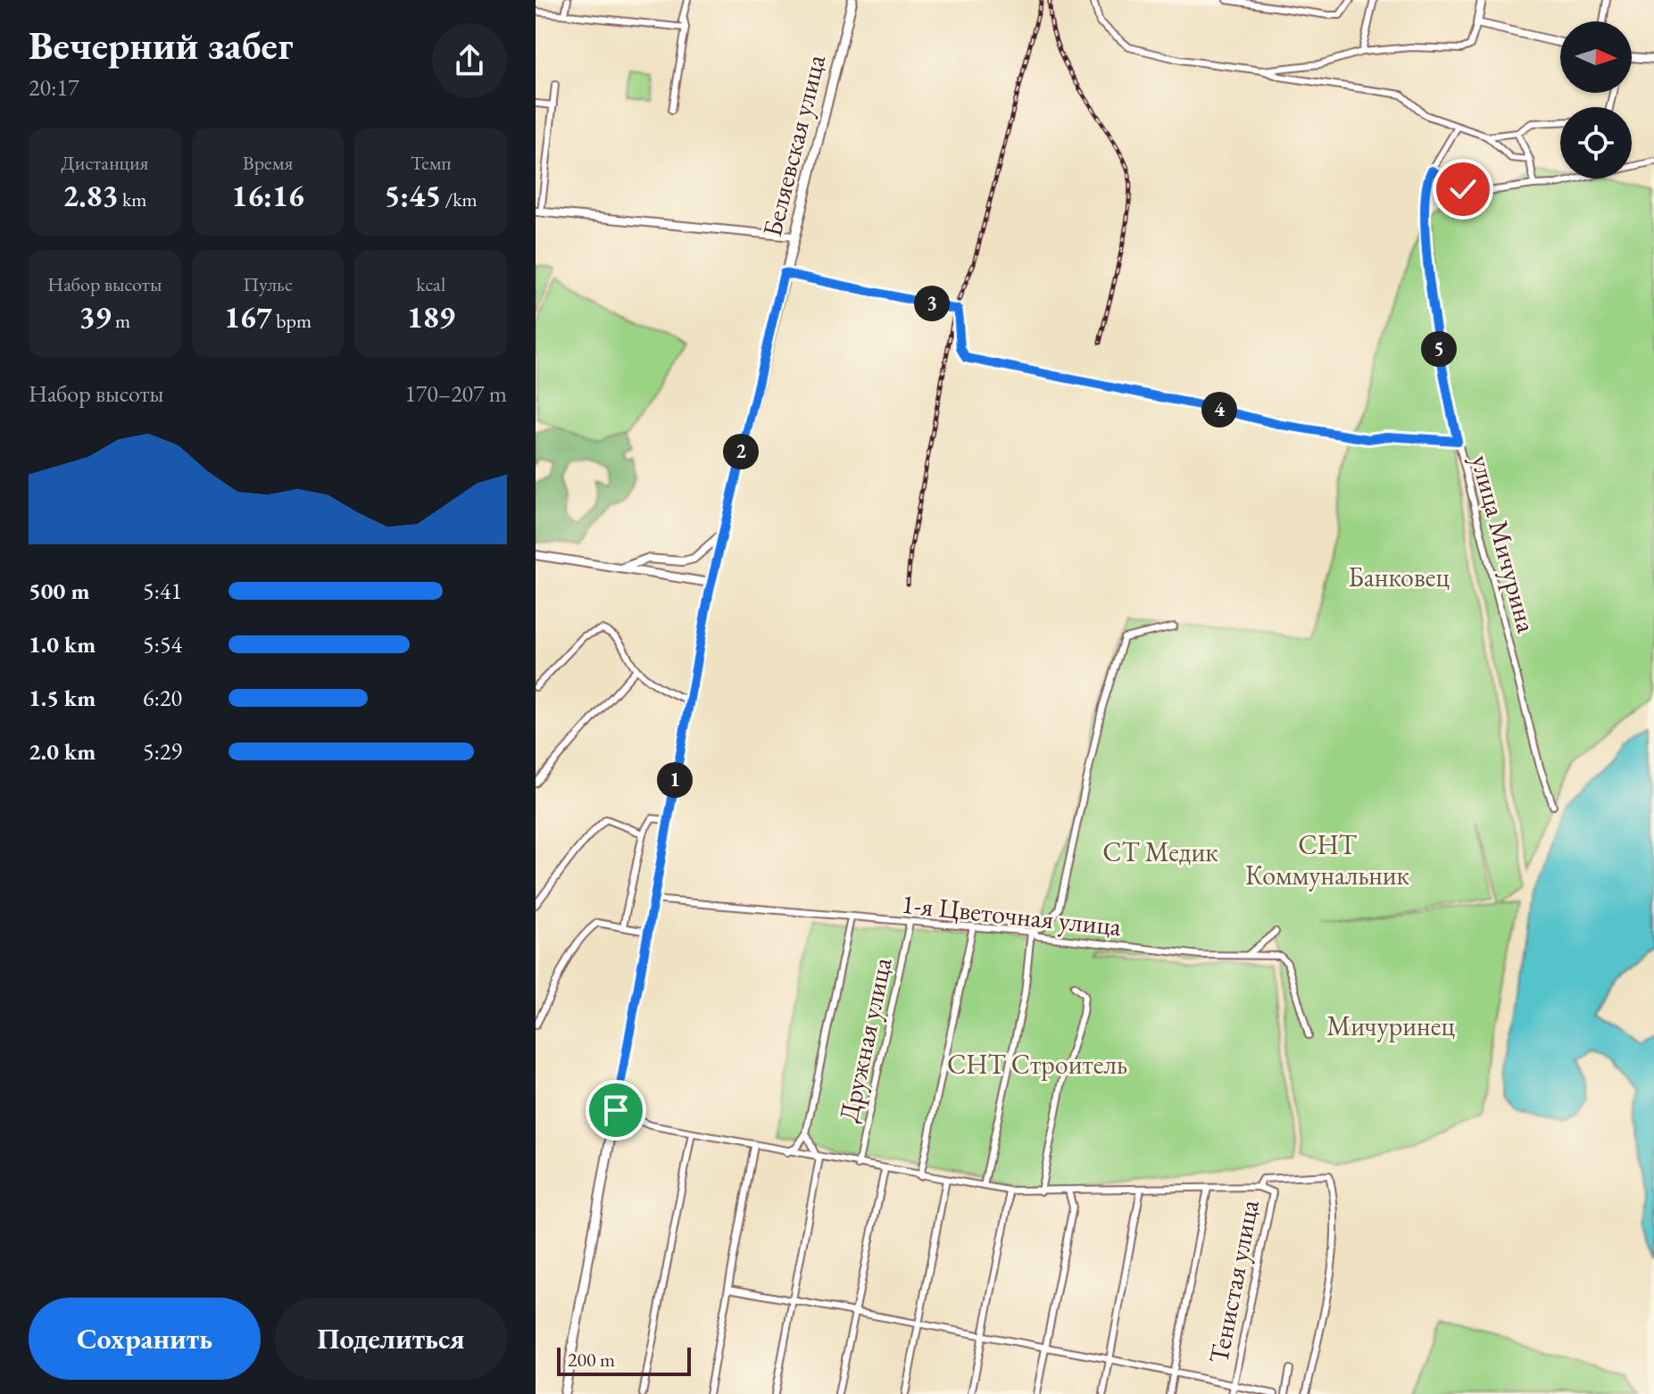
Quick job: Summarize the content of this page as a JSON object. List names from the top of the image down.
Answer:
{
  "streets": {
    "main road": ["Беляевская улица"],
    "street": [
      "улица Мичурина",
      "1-я Цветочная улица",
      "Дружная улица",
      "Тенистая улица"
    ]
  },
  "crossings": [
    ["Беляевская улица", "1-я Цветочная улица"],
    ["1-я Цветочная улица", "Дружная улица"]
  ],
  "parks": [
    "Банковец",
    "СНТ Коммунальник",
    "СТ Медик",
    "Мичуринец",
    "СНТ Строитель"
  ],
  "scale_bar": "200 m",
  "north": "right",
  "page": {
    "heading": ["Вечерний забег", "20:17"],
    "stats": [
      ["Дистанция", "2.83 km"],
      ["Время", "16:16"],
      ["Темп", "5:45 /km"],
      ["Набор высоты", "39 m"],
      ["Пульс", "167 bpm"],
      ["kcal", "189"]
    ],
    "pins": [
      "3",
      "5",
      "4",
      "2",
      "1"
    ],
    "chart": ["Набор высоты", "170–207 m"],
    "list": [
      {
        "name": "500 m",
        "note": "5:41"
      },
      {
        "name": "1.0 km",
        "note": "5:54"
      },
      {
        "name": "1.5 km",
        "note": "6:20"
      },
      {
        "name": "2.0 km",
        "note": "5:29"
      }
    ],
    "buttons": ["Сохранить", "Поделиться"],
    "scale": "200 m"
  }
}
